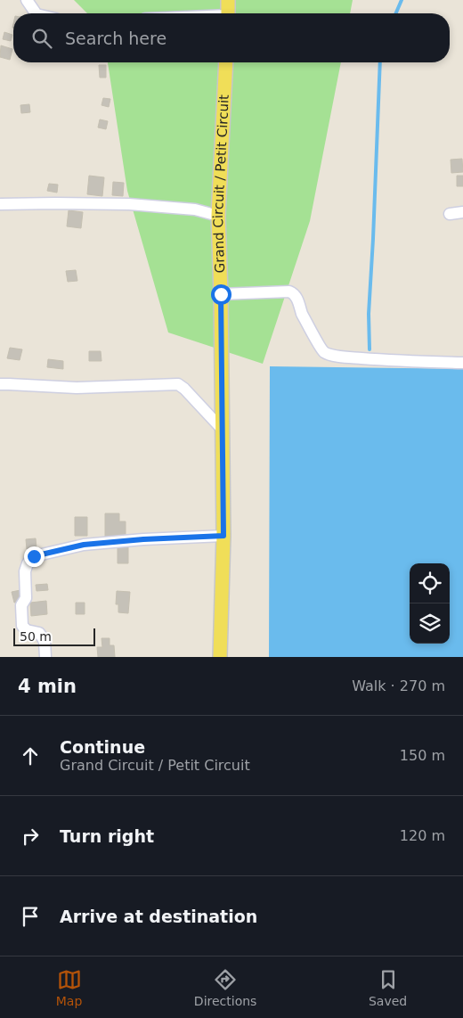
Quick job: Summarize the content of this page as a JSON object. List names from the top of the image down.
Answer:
{
  "streets": {
    "main road": ["Grand Circuit / Petit Circuit"]
  },
  "scale_bar": "50 m",
  "page": {
    "search": "Search here",
    "scale": "50 m",
    "heading": ["4 min", "Walk · 270 m"],
    "list": [
      ["Continue", "Grand Circuit / Petit Circuit", "150 m"],
      ["Turn right", "120 m"],
      "Arrive at destination"
    ],
    "nav": ["Map", "Directions", "Saved"]
  }
}
